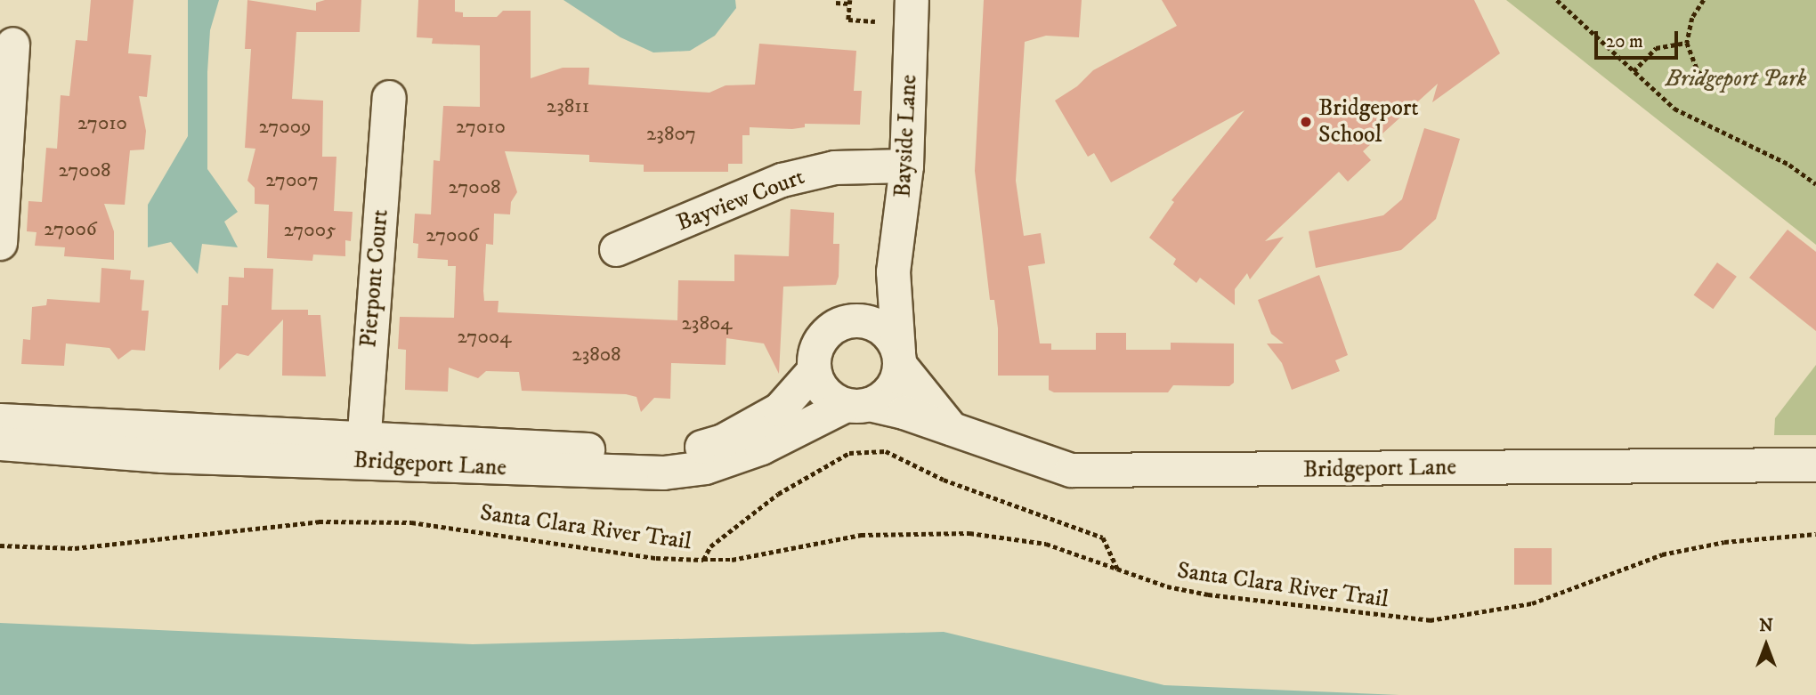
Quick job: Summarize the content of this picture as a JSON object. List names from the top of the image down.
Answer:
{
  "streets": {
    "street": [
      "Bayside Lane",
      "Bayview Court",
      "Pierpont Court",
      "Bridgeport Lane"
    ],
    "path": ["Santa Clara River Trail"]
  },
  "crossings": [
    ["Bayside Lane", "Bayview Court"],
    ["Bayside Lane", "Bridgeport Lane"],
    ["Pierpont Court", "Bridgeport Lane"]
  ],
  "parks": ["Bridgeport Park"],
  "places": ["Bridgeport School"],
  "house_numbers": [
    "23811",
    "27010",
    "27009",
    "27010",
    "23807",
    "27008",
    "27007",
    "27008",
    "27006",
    "27005",
    "27006",
    "23804",
    "27004",
    "23808"
  ],
  "scale_bar": "20 m",
  "north": "top"
}
